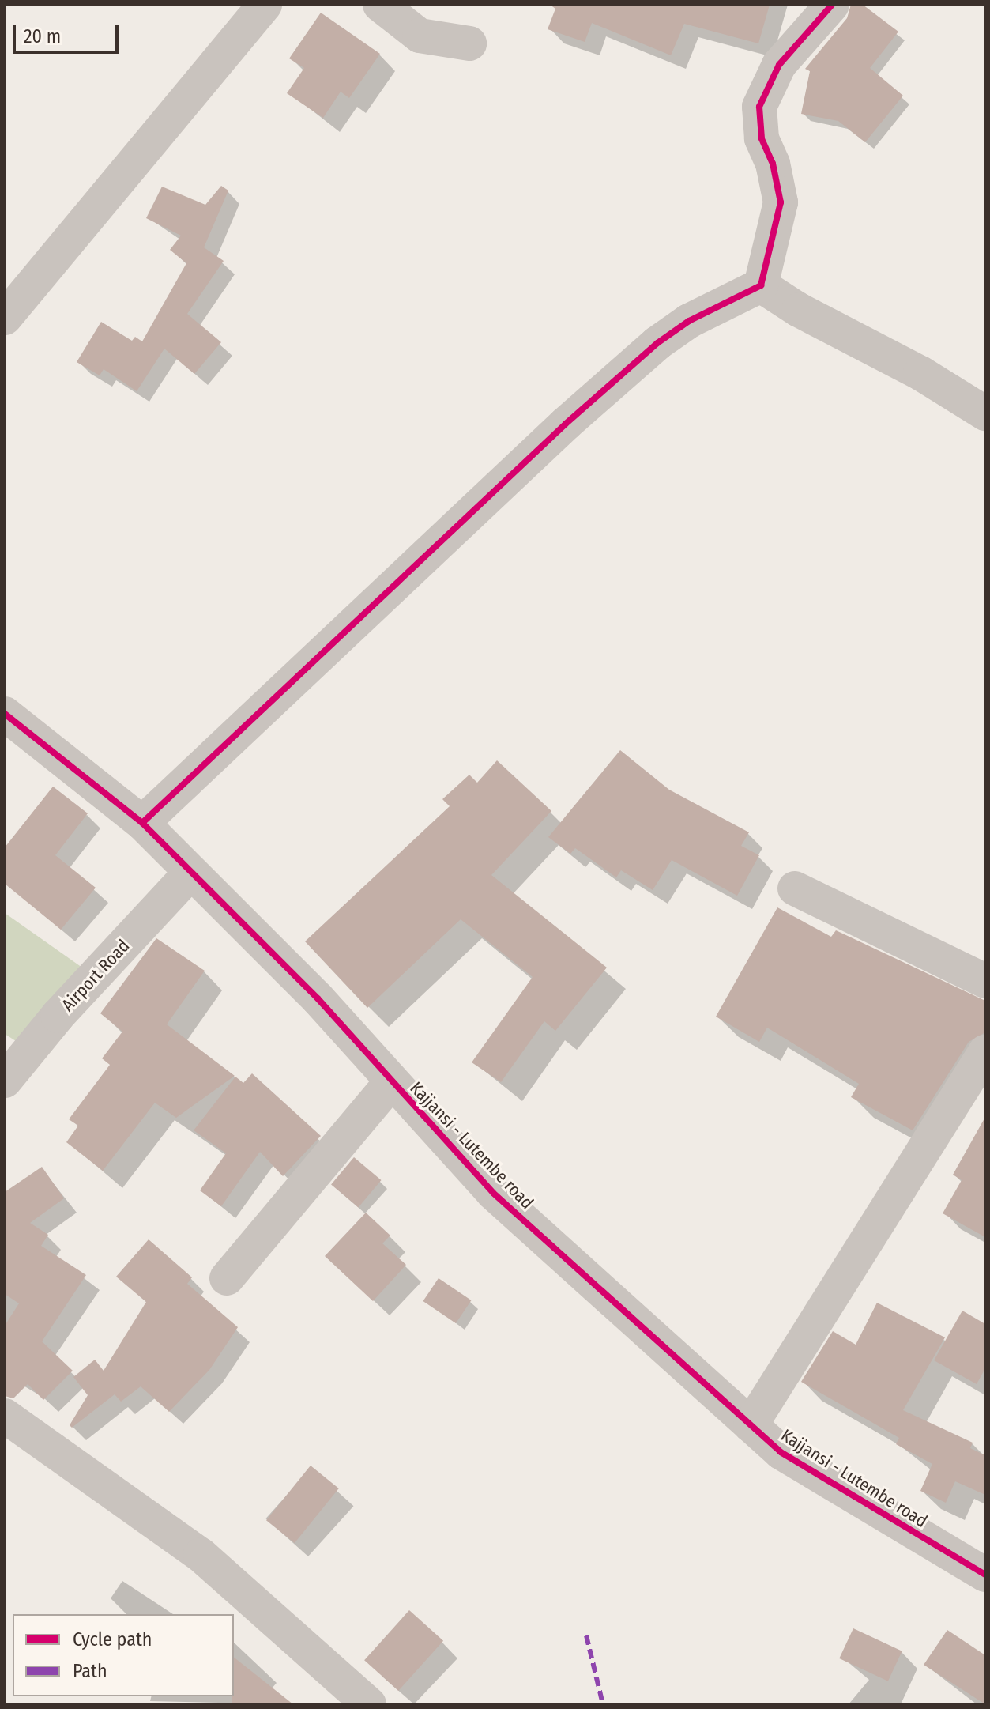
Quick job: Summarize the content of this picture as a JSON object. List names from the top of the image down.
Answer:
{
  "streets": {
    "street": ["Airport Road", "Kajjansi - Lutembe road"]
  },
  "crossings": [
    ["Airport Road", "Kajjansi - Lutembe road"]
  ],
  "legend": ["Cycle path", "Path"],
  "scale_bar": "20 m"
}
